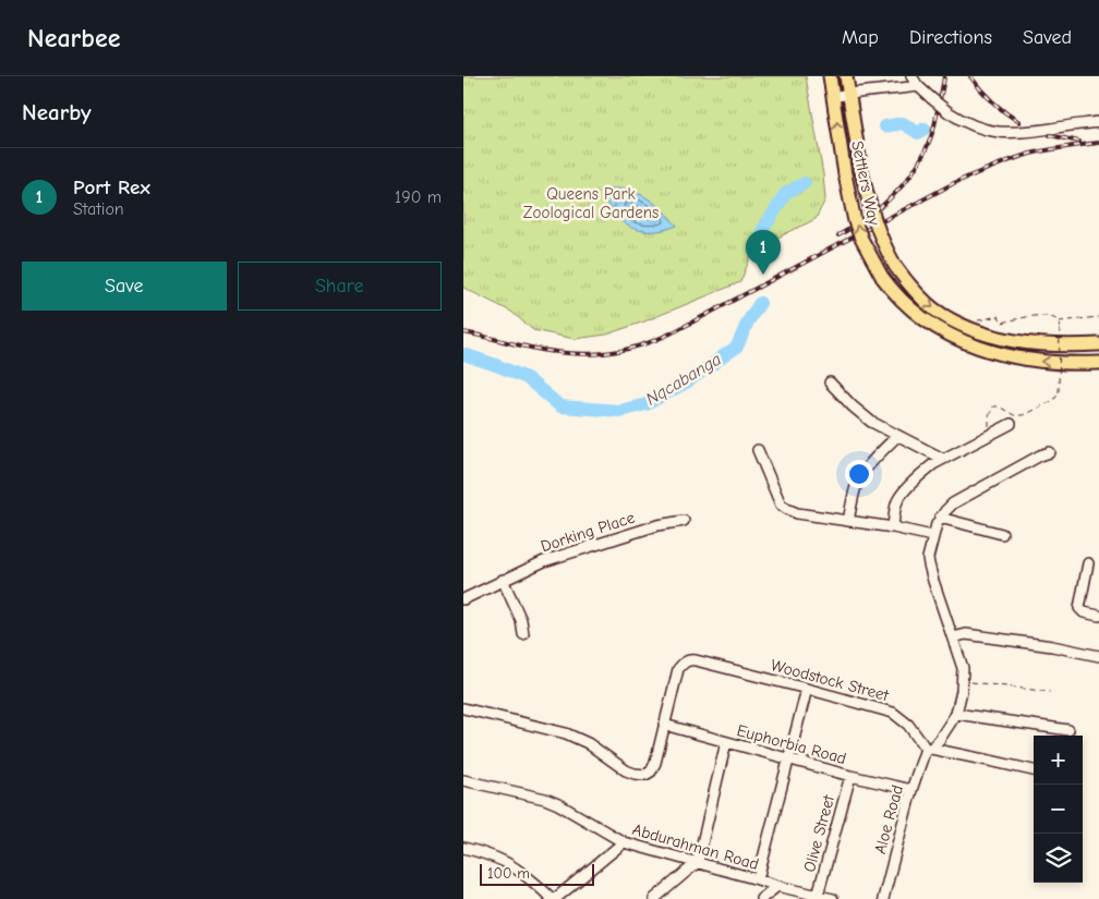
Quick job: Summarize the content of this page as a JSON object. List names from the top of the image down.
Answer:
{
  "streets": {
    "main road": ["Settlers Way"],
    "street": [
      "Dorking Place",
      "Woodstock Street",
      "Euphorbia Road",
      "Aloe Road",
      "Olive Street",
      "Abdurahman Road"
    ]
  },
  "crossings": [
    ["Woodstock Street", "Euphorbia Road"],
    ["Woodstock Street", "Aloe Road"],
    ["Euphorbia Road", "Aloe Road"],
    ["Euphorbia Road", "Olive Street"],
    ["Olive Street", "Abdurahman Road"]
  ],
  "water": ["Nqcabanga"],
  "parks": ["Queens Park Zoological Gardens"],
  "scale_bar": "100 m",
  "page": {
    "header": "Nearbee",
    "nav": ["Map", "Directions", "Saved"],
    "heading": "Nearby",
    "list": [
      {
        "mark": "1",
        "name": "Port Rex",
        "note": "Station",
        "value": "190 m"
      }
    ],
    "pins": "1",
    "buttons": ["Save", "Share"],
    "map_buttons": ["+", "−"],
    "scale": "100 m"
  }
}
